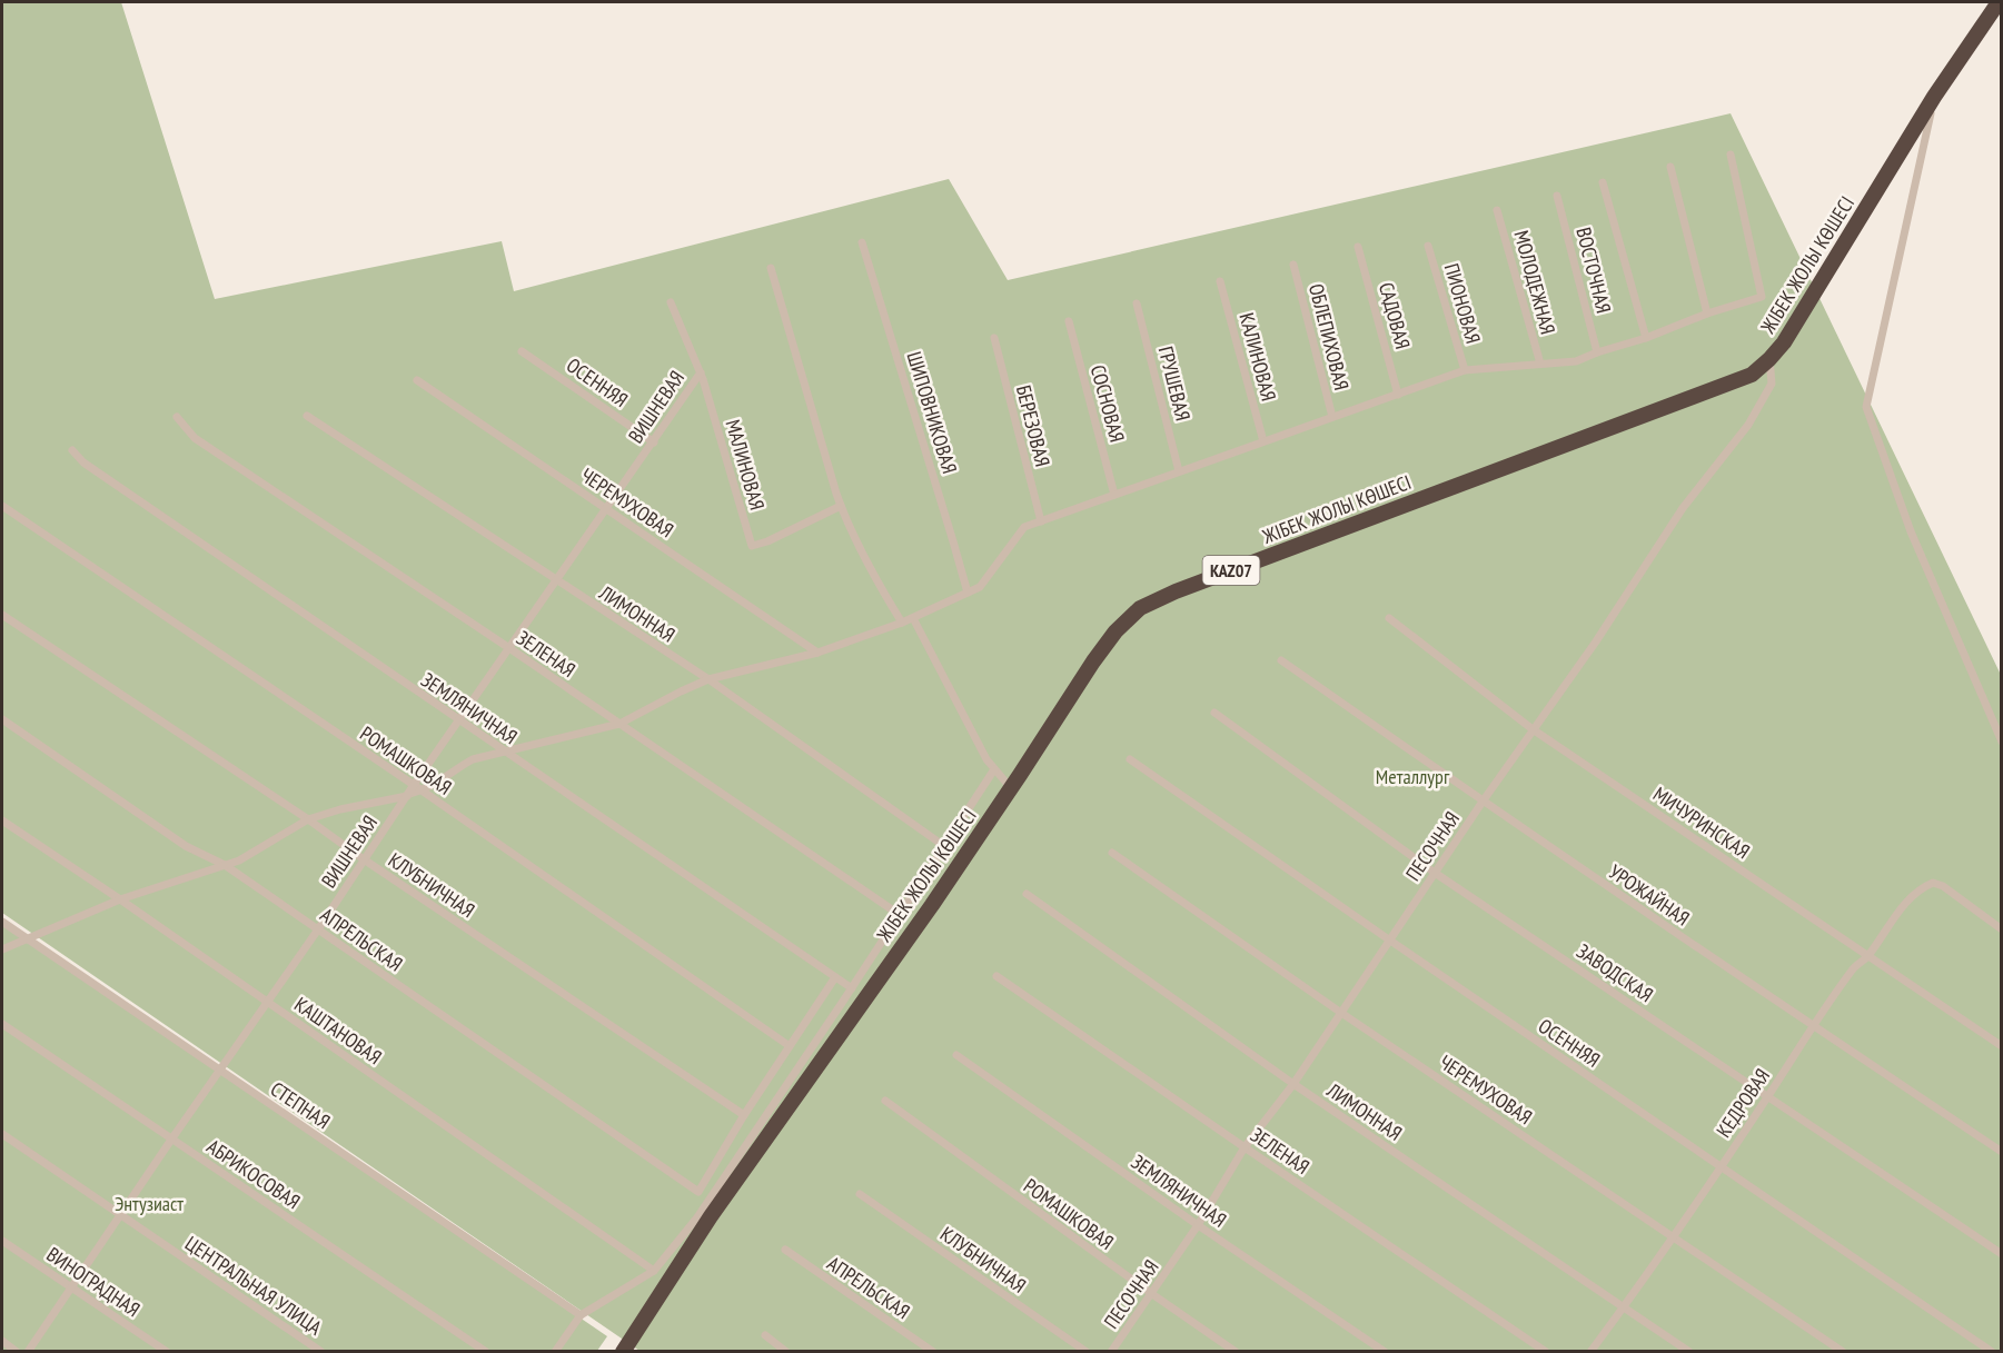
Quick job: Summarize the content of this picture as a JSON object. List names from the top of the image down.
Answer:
{
  "streets": {
    "highway": ["ЖІБЕК ЖОЛЫ КӨШЕСІ", "KAZ07"],
    "street": [
      "ВОСТОЧНАЯ",
      "МОЛОДЕЖНАЯ",
      "ПИОНОВАЯ",
      "САДОВАЯ",
      "ОБЛЕПИХОВАЯ",
      "КАЛИНОВАЯ",
      "ОСЕННЯЯ",
      "ГРУШЕВАЯ",
      "СОСНОВАЯ",
      "ВИШНЕВАЯ",
      "ШИПОВНИКОВАЯ",
      "БЕРЕЗОВАЯ",
      "МАЛИНОВАЯ",
      "ЧЕРЕМУХОВАЯ",
      "ЛИМОННАЯ",
      "ЗЕЛЕНАЯ",
      "ЗЕМЛЯНИЧНАЯ",
      "РОМАШКОВАЯ",
      "МИЧУРИНСКАЯ",
      "ПЕСОЧНАЯ",
      "КЛУБНИЧНАЯ",
      "УРОЖАЙНАЯ",
      "АПРЕЛЬСКАЯ",
      "ЗАВОДСКАЯ",
      "КАШТАНОВАЯ",
      "КЕДРОВАЯ",
      "СТЕПНАЯ",
      "АБРИКОСОВАЯ",
      "ВИНОГРАДНАЯ",
      "ЦЕНТРАЛЬНАЯ УЛИЦА"
    ]
  },
  "crossings": [
    ["ЖІБЕК ЖОЛЫ КӨШЕСІ", "ПЕСОЧНАЯ"],
    ["ОСЕННЯЯ", "ВИШНЕВАЯ"],
    ["ОСЕННЯЯ", "ПЕСОЧНАЯ"],
    ["ОСЕННЯЯ", "КЕДРОВАЯ"],
    ["ВИШНЕВАЯ", "МАЛИНОВАЯ"],
    ["ВИШНЕВАЯ", "ЧЕРЕМУХОВАЯ"],
    ["ВИШНЕВАЯ", "ЛИМОННАЯ"],
    ["ВИШНЕВАЯ", "ЗЕЛЕНАЯ"],
    ["ВИШНЕВАЯ", "ЗЕМЛЯНИЧНАЯ"],
    ["ВИШНЕВАЯ", "РОМАШКОВАЯ"],
    ["ВИШНЕВАЯ", "КЛУБНИЧНАЯ"],
    ["ВИШНЕВАЯ", "АПРЕЛЬСКАЯ"],
    ["ВИШНЕВАЯ", "КАШТАНОВАЯ"],
    ["ВИШНЕВАЯ", "СТЕПНАЯ"],
    ["ВИШНЕВАЯ", "АБРИКОСОВАЯ"],
    ["ВИШНЕВАЯ", "ВИНОГРАДНАЯ"],
    ["ВИШНЕВАЯ", "ЦЕНТРАЛЬНАЯ УЛИЦА"],
    ["ЧЕРЕМУХОВАЯ", "ПЕСОЧНАЯ"],
    ["ЧЕРЕМУХОВАЯ", "КЕДРОВАЯ"],
    ["ЛИМОННАЯ", "ПЕСОЧНАЯ"],
    ["ЛИМОННАЯ", "КЕДРОВАЯ"],
    ["ЗЕЛЕНАЯ", "ПЕСОЧНАЯ"],
    ["ЗЕМЛЯНИЧНАЯ", "ПЕСОЧНАЯ"],
    ["РОМАШКОВАЯ", "ПЕСОЧНАЯ"],
    ["МИЧУРИНСКАЯ", "ПЕСОЧНАЯ"],
    ["МИЧУРИНСКАЯ", "КЕДРОВАЯ"],
    ["ПЕСОЧНАЯ", "УРОЖАЙНАЯ"],
    ["ПЕСОЧНАЯ", "ЗАВОДСКАЯ"],
    ["КЛУБНИЧНАЯ", "АПРЕЛЬСКАЯ"],
    ["УРОЖАЙНАЯ", "КЕДРОВАЯ"],
    ["ЗАВОДСКАЯ", "КЕДРОВАЯ"]
  ],
  "parks": ["Металлург", "Энтузиаст"]
}
